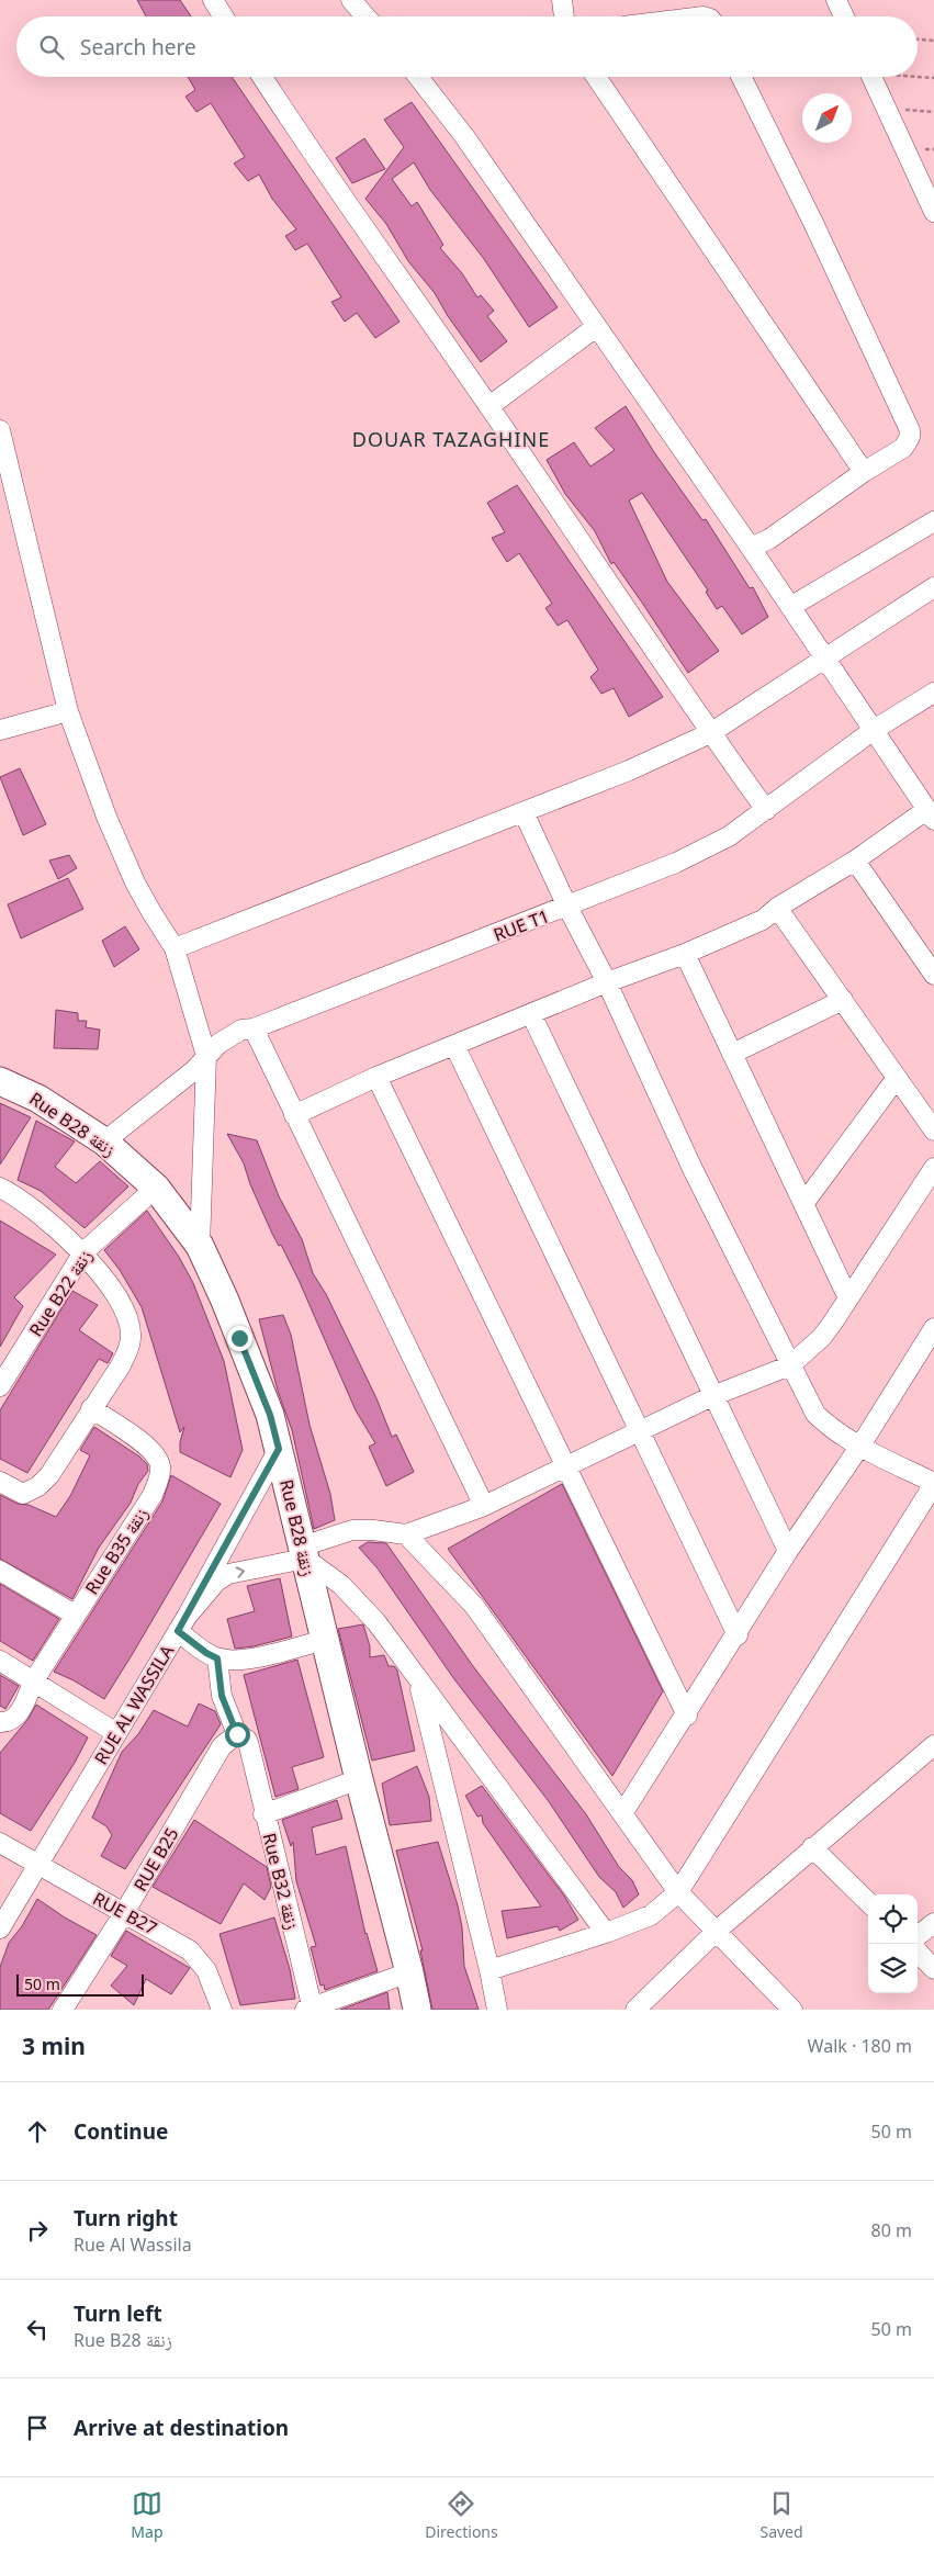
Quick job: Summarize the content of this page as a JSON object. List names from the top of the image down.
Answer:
{
  "streets": {
    "street": [
      "RUE T1",
      "Rue B28 زنقة",
      "Rue B22 زنقة",
      "Rue B35 زنقة",
      "RUE AL WASSILA",
      "RUE B25",
      "Rue B32 زنقة",
      "RUE B27"
    ]
  },
  "crossings": [
    ["RUE T1", "Rue B28 زنقة"],
    ["Rue B28 زنقة", "Rue B22 زنقة"],
    ["Rue B28 زنقة", "RUE AL WASSILA"],
    ["Rue B28 زنقة", "Rue B32 زنقة"],
    ["RUE AL WASSILA", "RUE B27"],
    ["RUE B25", "Rue B32 زنقة"],
    ["RUE B25", "RUE B27"]
  ],
  "districts": ["DOUAR TAZAGHINE"],
  "scale_bar": "50 m",
  "north": "top right",
  "page": {
    "search": "Search here",
    "scale": "50 m",
    "heading": ["3 min", "Walk · 180 m"],
    "list": [
      ["Continue", "50 m"],
      ["Turn right", "Rue Al Wassila", "80 m"],
      ["Turn left", "Rue B28 زنقة", "50 m"],
      "Arrive at destination"
    ],
    "nav": ["Map", "Directions", "Saved"]
  }
}
